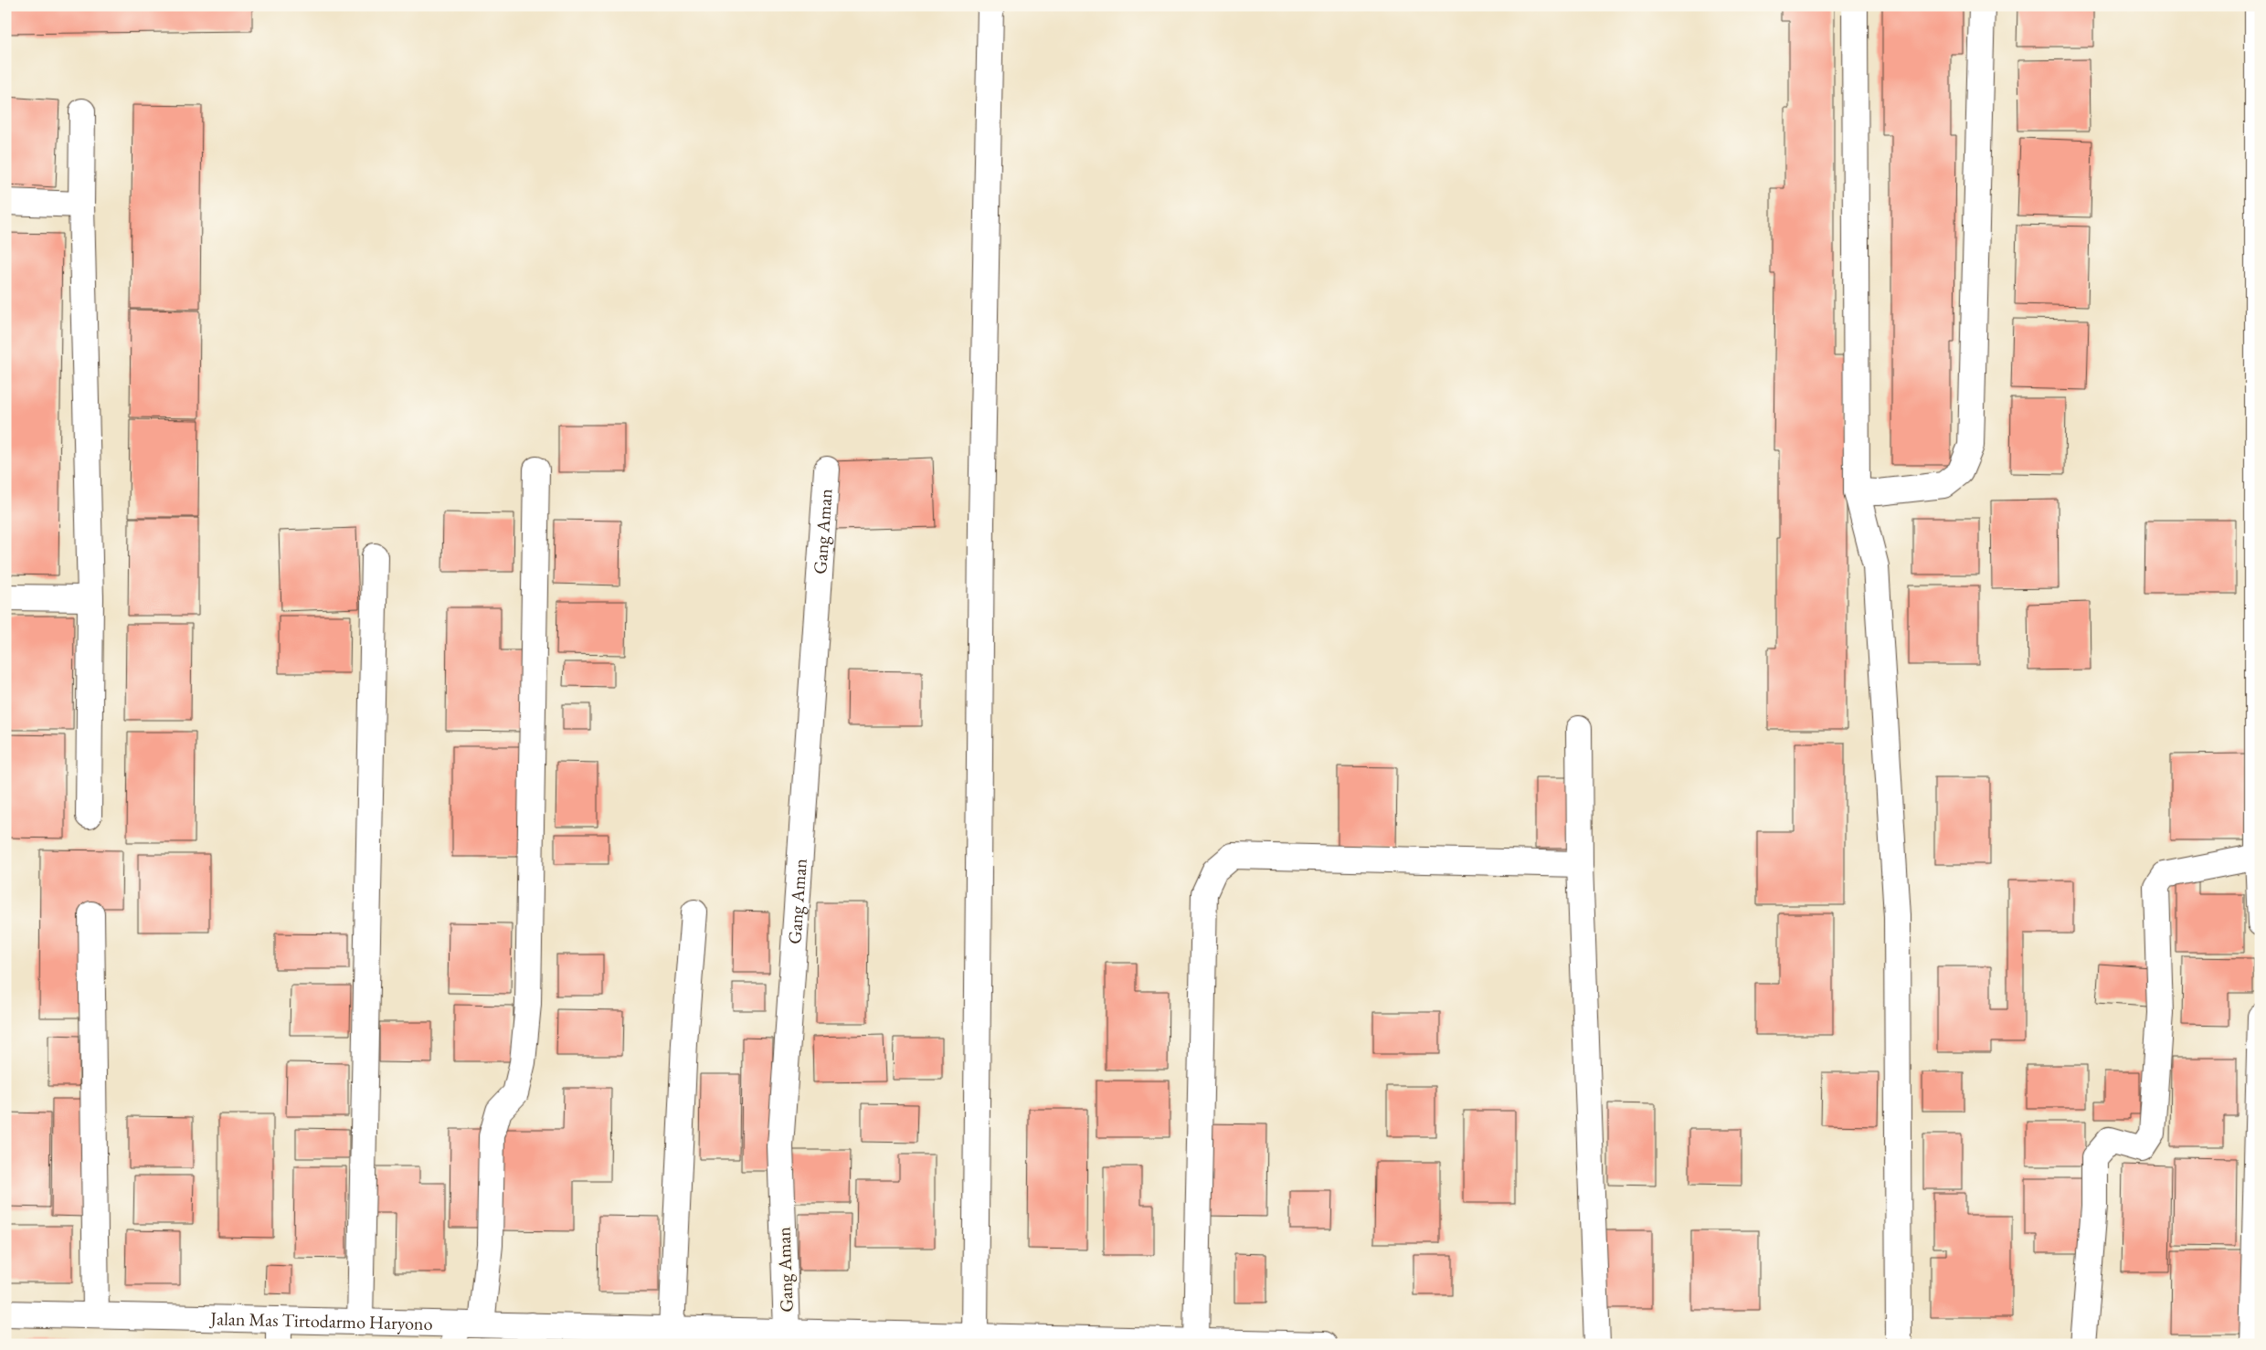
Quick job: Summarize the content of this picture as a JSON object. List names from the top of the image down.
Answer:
{
  "streets": {
    "street": ["Gang Aman", "Jalan Mas Tirtodarmo Haryono"]
  },
  "crossings": [
    ["Gang Aman", "Jalan Mas Tirtodarmo Haryono"]
  ]
}
